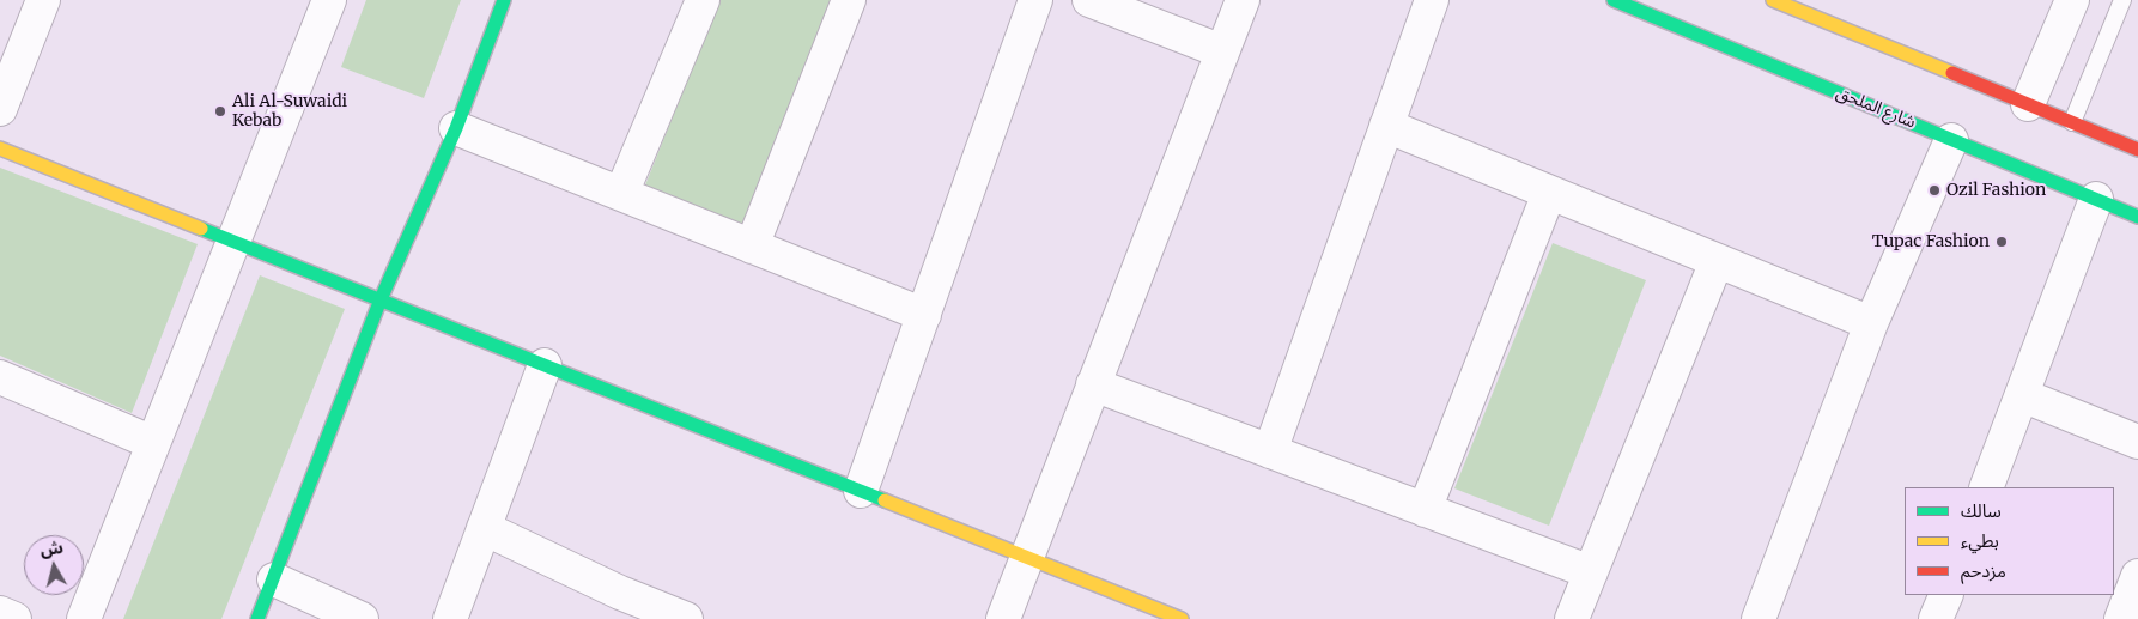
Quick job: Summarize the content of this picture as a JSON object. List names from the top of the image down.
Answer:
{
  "streets": {
    "street": ["شارع الملحق"]
  },
  "places": ["Ali Al-Suwaidi Kebab", "Ozil Fashion", "Tupac Fashion"],
  "legend": ["سالك", "بطيء", "مزدحم"],
  "north": "top"
}
